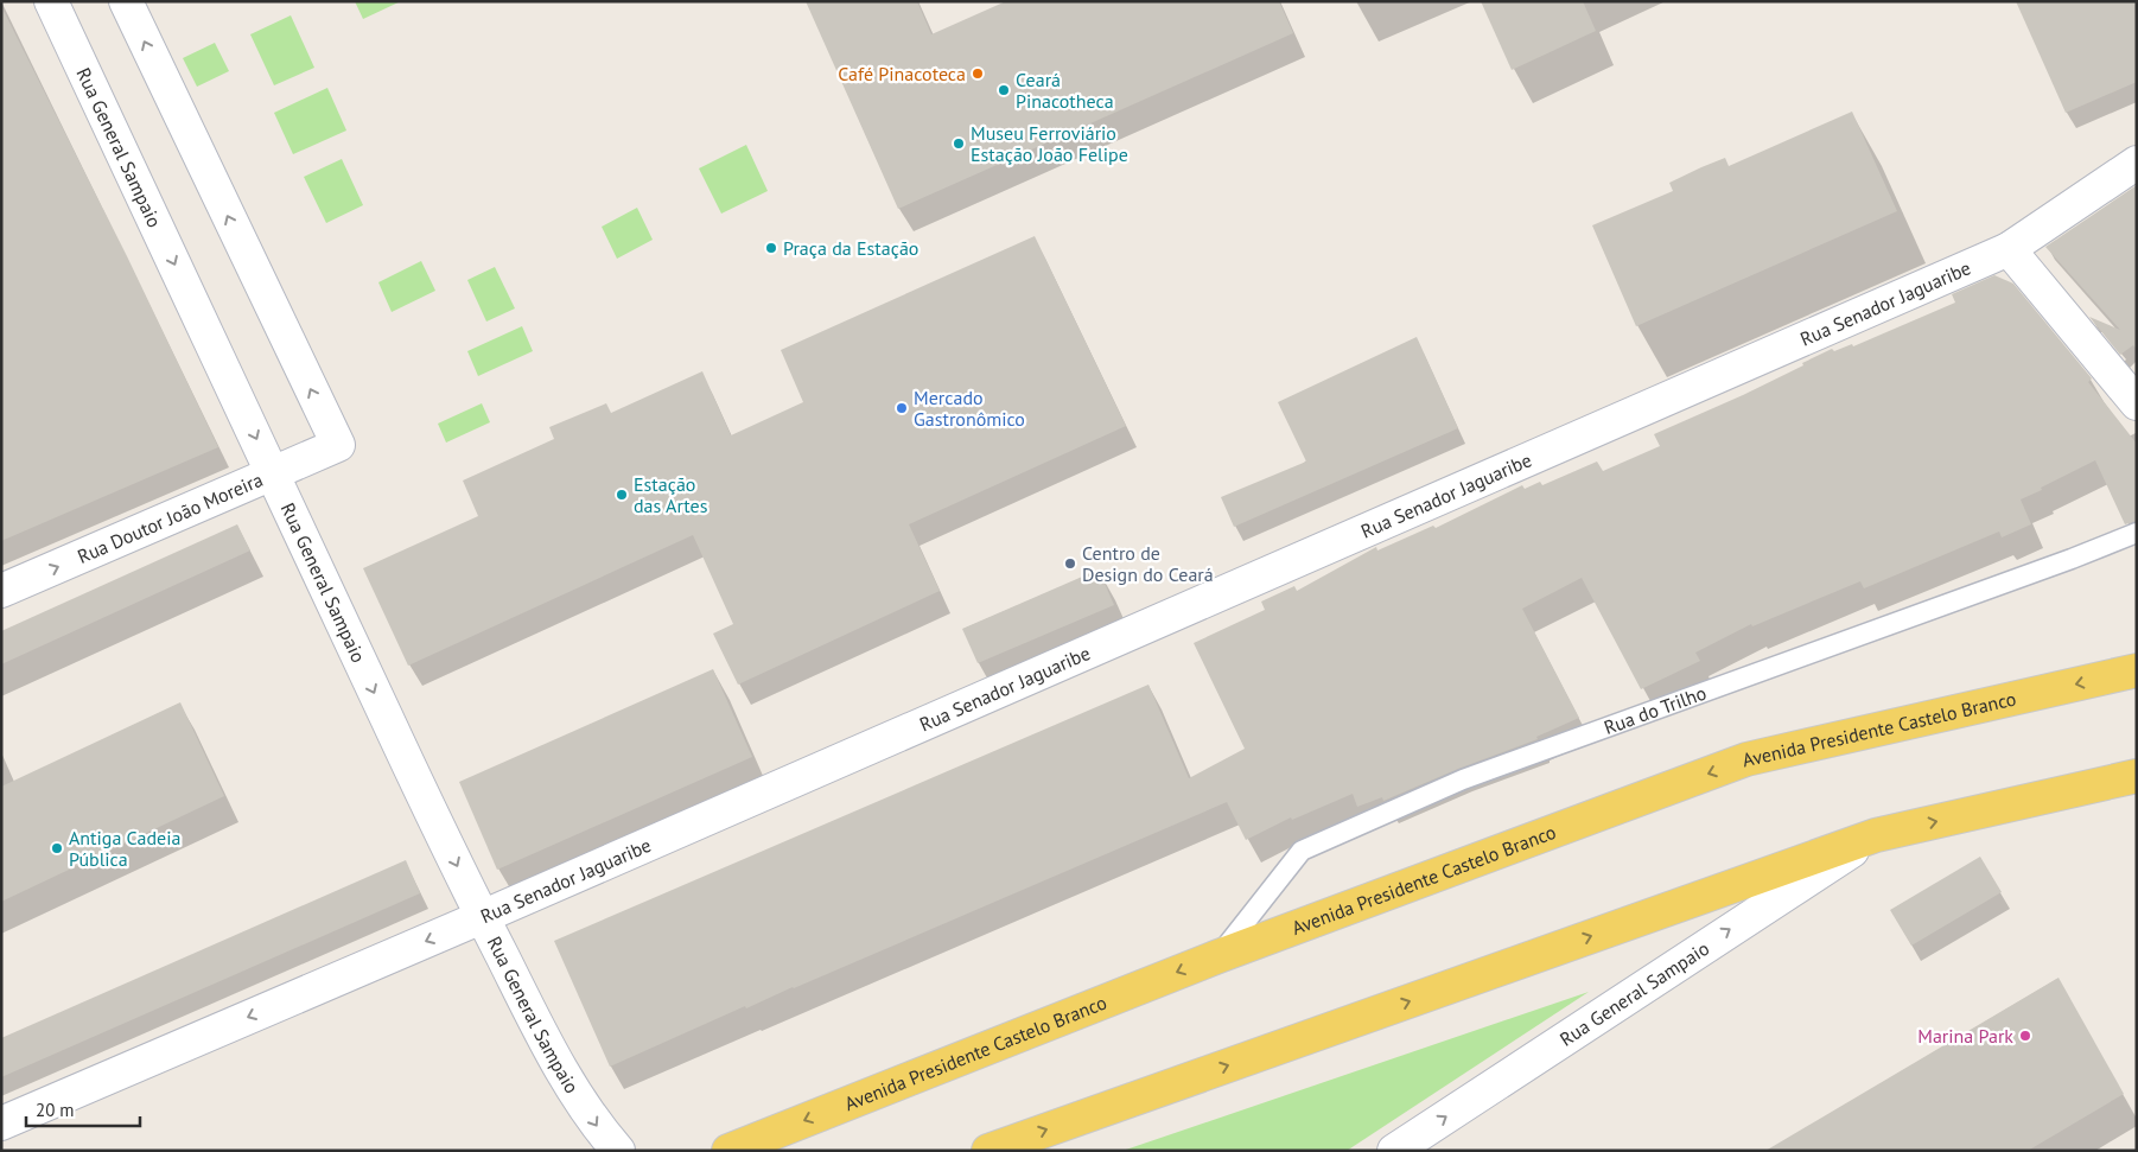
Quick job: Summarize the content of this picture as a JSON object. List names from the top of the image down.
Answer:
{
  "streets": {
    "main road": ["Avenida Presidente Castelo Branco"],
    "street": ["Rua General Sampaio", "Rua Senador Jaguaribe", "Rua Doutor João Moreira"],
    "lane": ["Rua do Trilho"]
  },
  "crossings": [
    ["Rua General Sampaio", "Rua Senador Jaguaribe"],
    ["Rua General Sampaio", "Rua Doutor João Moreira"],
    ["Rua do Trilho", "Avenida Presidente Castelo Branco"]
  ],
  "places": [
    "Café Pinacoteca",
    "Ceará Pinacotheca",
    "Museu Ferroviário Estação João Felipe",
    "Praça da Estação",
    "Mercado Gastronômico",
    "Estação das Artes",
    "Centro de Design do Ceará",
    "Antiga Cadeia Pública",
    "Marina Park"
  ],
  "scale_bar": "20 m"
}
